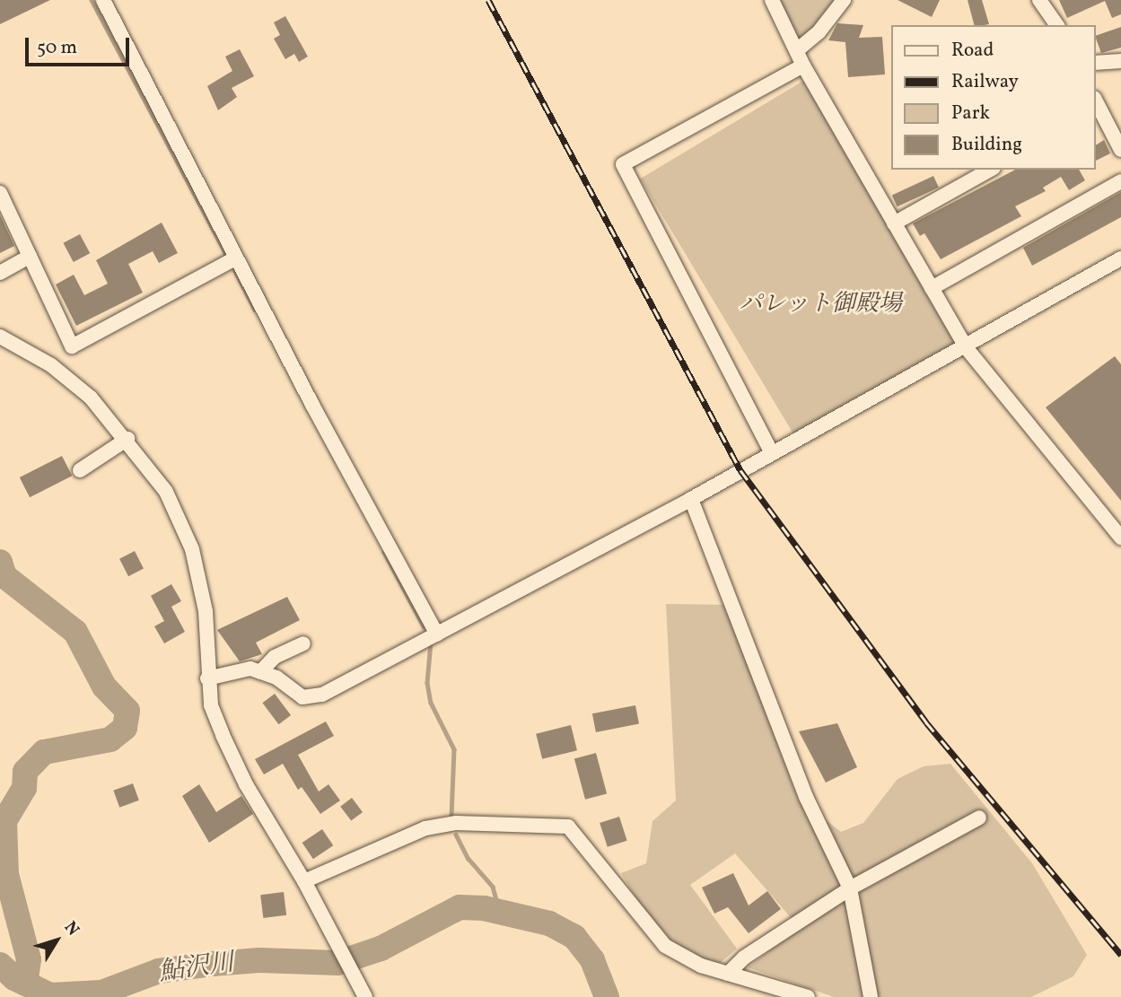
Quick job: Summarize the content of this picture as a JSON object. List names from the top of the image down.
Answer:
{
  "water": ["鮎沢川"],
  "parks": ["パレット御殿場"],
  "legend": [
    "Road",
    "Railway",
    "Park",
    "Building"
  ],
  "scale_bar": "50 m",
  "north": "top right"
}
